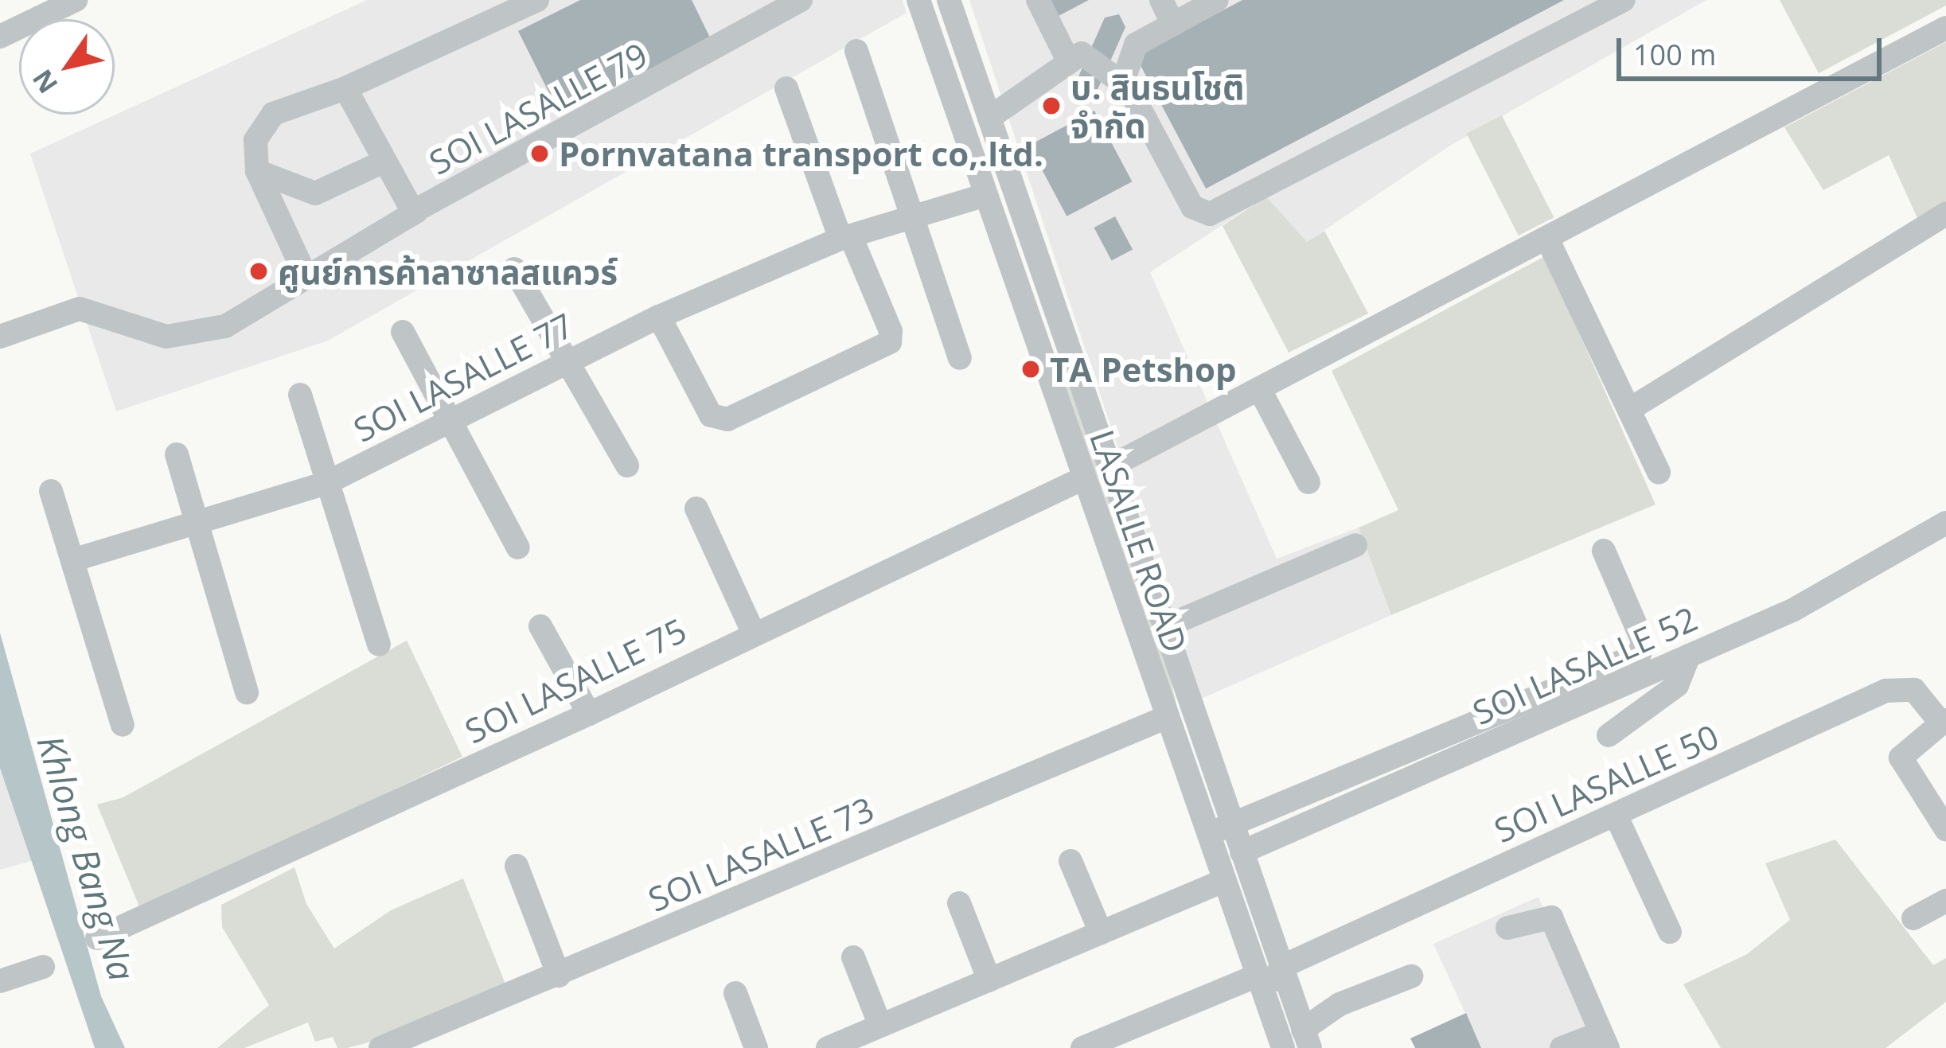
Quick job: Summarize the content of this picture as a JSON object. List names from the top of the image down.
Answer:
{
  "streets": {
    "street": [
      "SOI LASALLE 79",
      "SOI LASALLE 77",
      "LASALLE ROAD",
      "SOI LASALLE 52",
      "SOI LASALLE 75",
      "SOI LASALLE 50",
      "SOI LASALLE 73"
    ]
  },
  "crossings": [
    ["SOI LASALLE 77", "LASALLE ROAD"],
    ["LASALLE ROAD", "SOI LASALLE 52"],
    ["LASALLE ROAD", "SOI LASALLE 75"],
    ["LASALLE ROAD", "SOI LASALLE 50"],
    ["LASALLE ROAD", "SOI LASALLE 73"]
  ],
  "water": ["Khlong Bang Na"],
  "places": [
    "บ. สินธนโชติ จำกัด",
    "Pornvatana transport co,.ltd.",
    "ศูนย์การค้าลาซาลสแควร์",
    "TA Petshop"
  ],
  "scale_bar": "100 m",
  "north": "bottom left"
}
